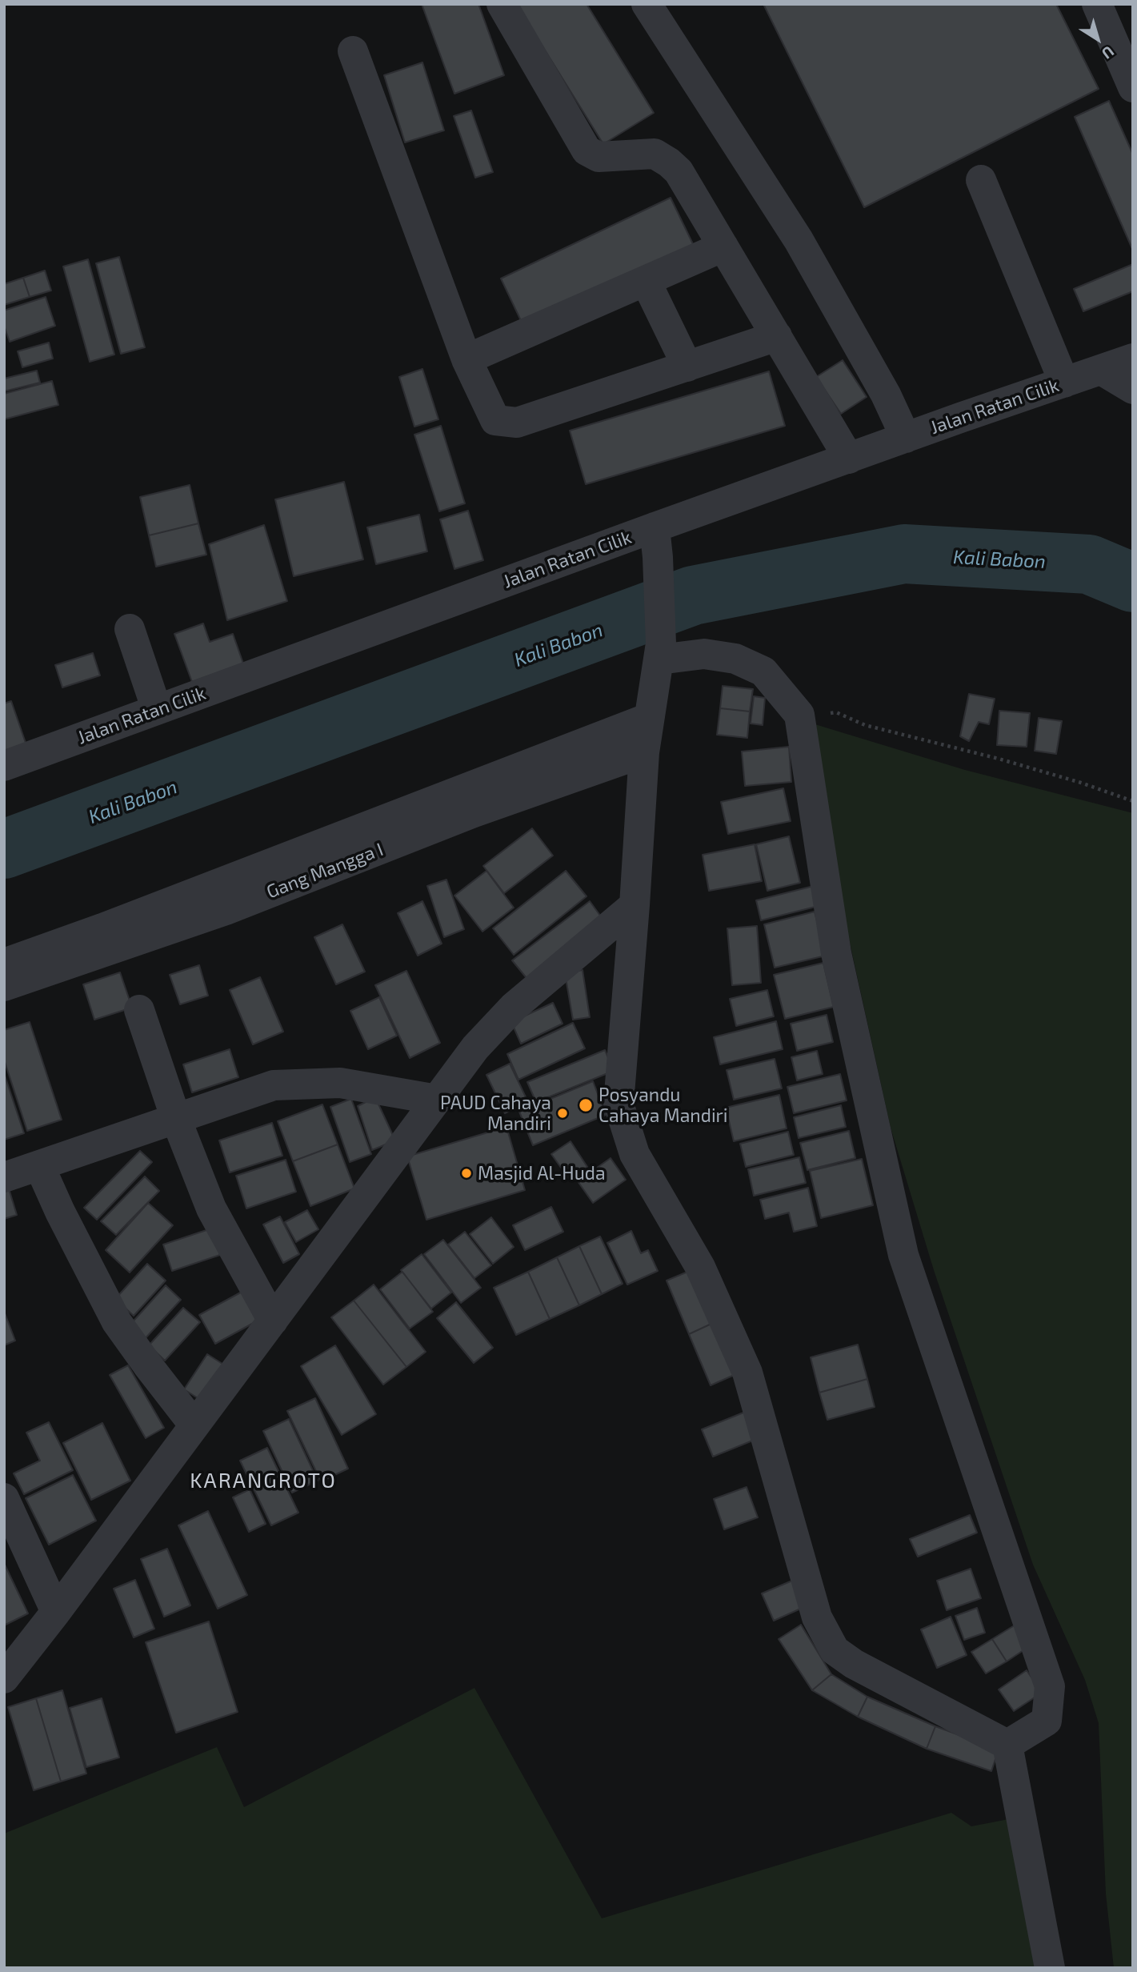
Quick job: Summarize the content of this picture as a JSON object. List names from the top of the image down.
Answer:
{
  "streets": {
    "street": ["Jalan Ratan Cilik", "Gang Mangga I"]
  },
  "districts": ["KARANGROTO"],
  "water": ["Kali Babon"],
  "places": ["Posyandu Cahaya Mandiri", "PAUD Cahaya Mandiri", "Masjid Al-Huda"],
  "north": "bottom right"
}
